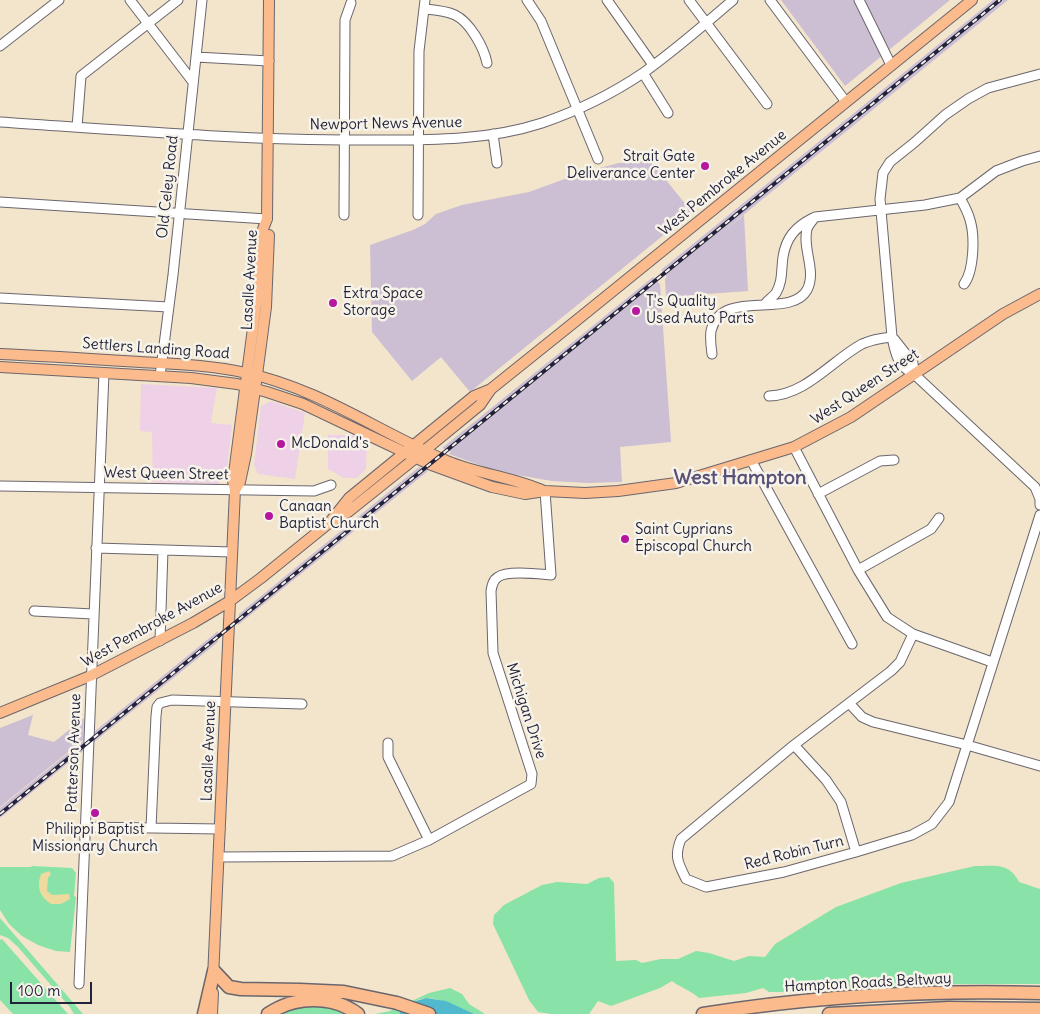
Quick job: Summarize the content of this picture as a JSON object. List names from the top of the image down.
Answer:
{
  "streets": {
    "highway": ["Hampton Roads Beltway"],
    "main road": [
      "West Pembroke Avenue",
      "Lasalle Avenue",
      "Settlers Landing Road",
      "West Queen Street"
    ],
    "street": [
      "Newport News Avenue",
      "Old Celey Road",
      "Michigan Drive",
      "Patterson Avenue",
      "Red Robin Turn"
    ]
  },
  "crossings": [
    ["Newport News Avenue", "Old Celey Road"],
    ["Newport News Avenue", "Lasalle Avenue"],
    ["West Pembroke Avenue", "Lasalle Avenue"],
    ["West Pembroke Avenue", "Settlers Landing Road"],
    ["West Pembroke Avenue", "West Queen Street"],
    ["West Pembroke Avenue", "Patterson Avenue"],
    ["Old Celey Road", "Settlers Landing Road"],
    ["Lasalle Avenue", "Settlers Landing Road"],
    ["Lasalle Avenue", "West Queen Street"],
    ["Lasalle Avenue", "Michigan Drive"],
    ["Settlers Landing Road", "West Queen Street"],
    ["Settlers Landing Road", "Patterson Avenue"],
    ["West Queen Street", "Michigan Drive"],
    ["West Queen Street", "Patterson Avenue"]
  ],
  "districts": ["West Hampton"],
  "places": [
    "Strait Gate Deliverance Center",
    "Extra Space Storage",
    "T's Quality Used Auto Parts",
    "McDonald's",
    "Canaan Baptist Church",
    "Saint Cyprians Episcopal Church",
    "Philippi Baptist Missionary Church"
  ],
  "scale_bar": "100 m"
}
